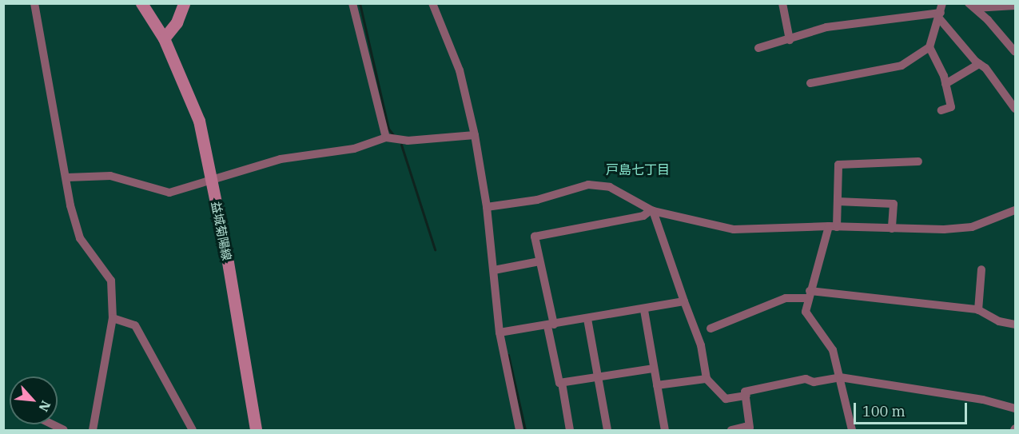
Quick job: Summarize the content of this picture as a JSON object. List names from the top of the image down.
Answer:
{
  "streets": {
    "main road": ["益城菊陽線"]
  },
  "districts": ["戸島七丁目"],
  "scale_bar": "100 m",
  "north": "bottom right"
}
